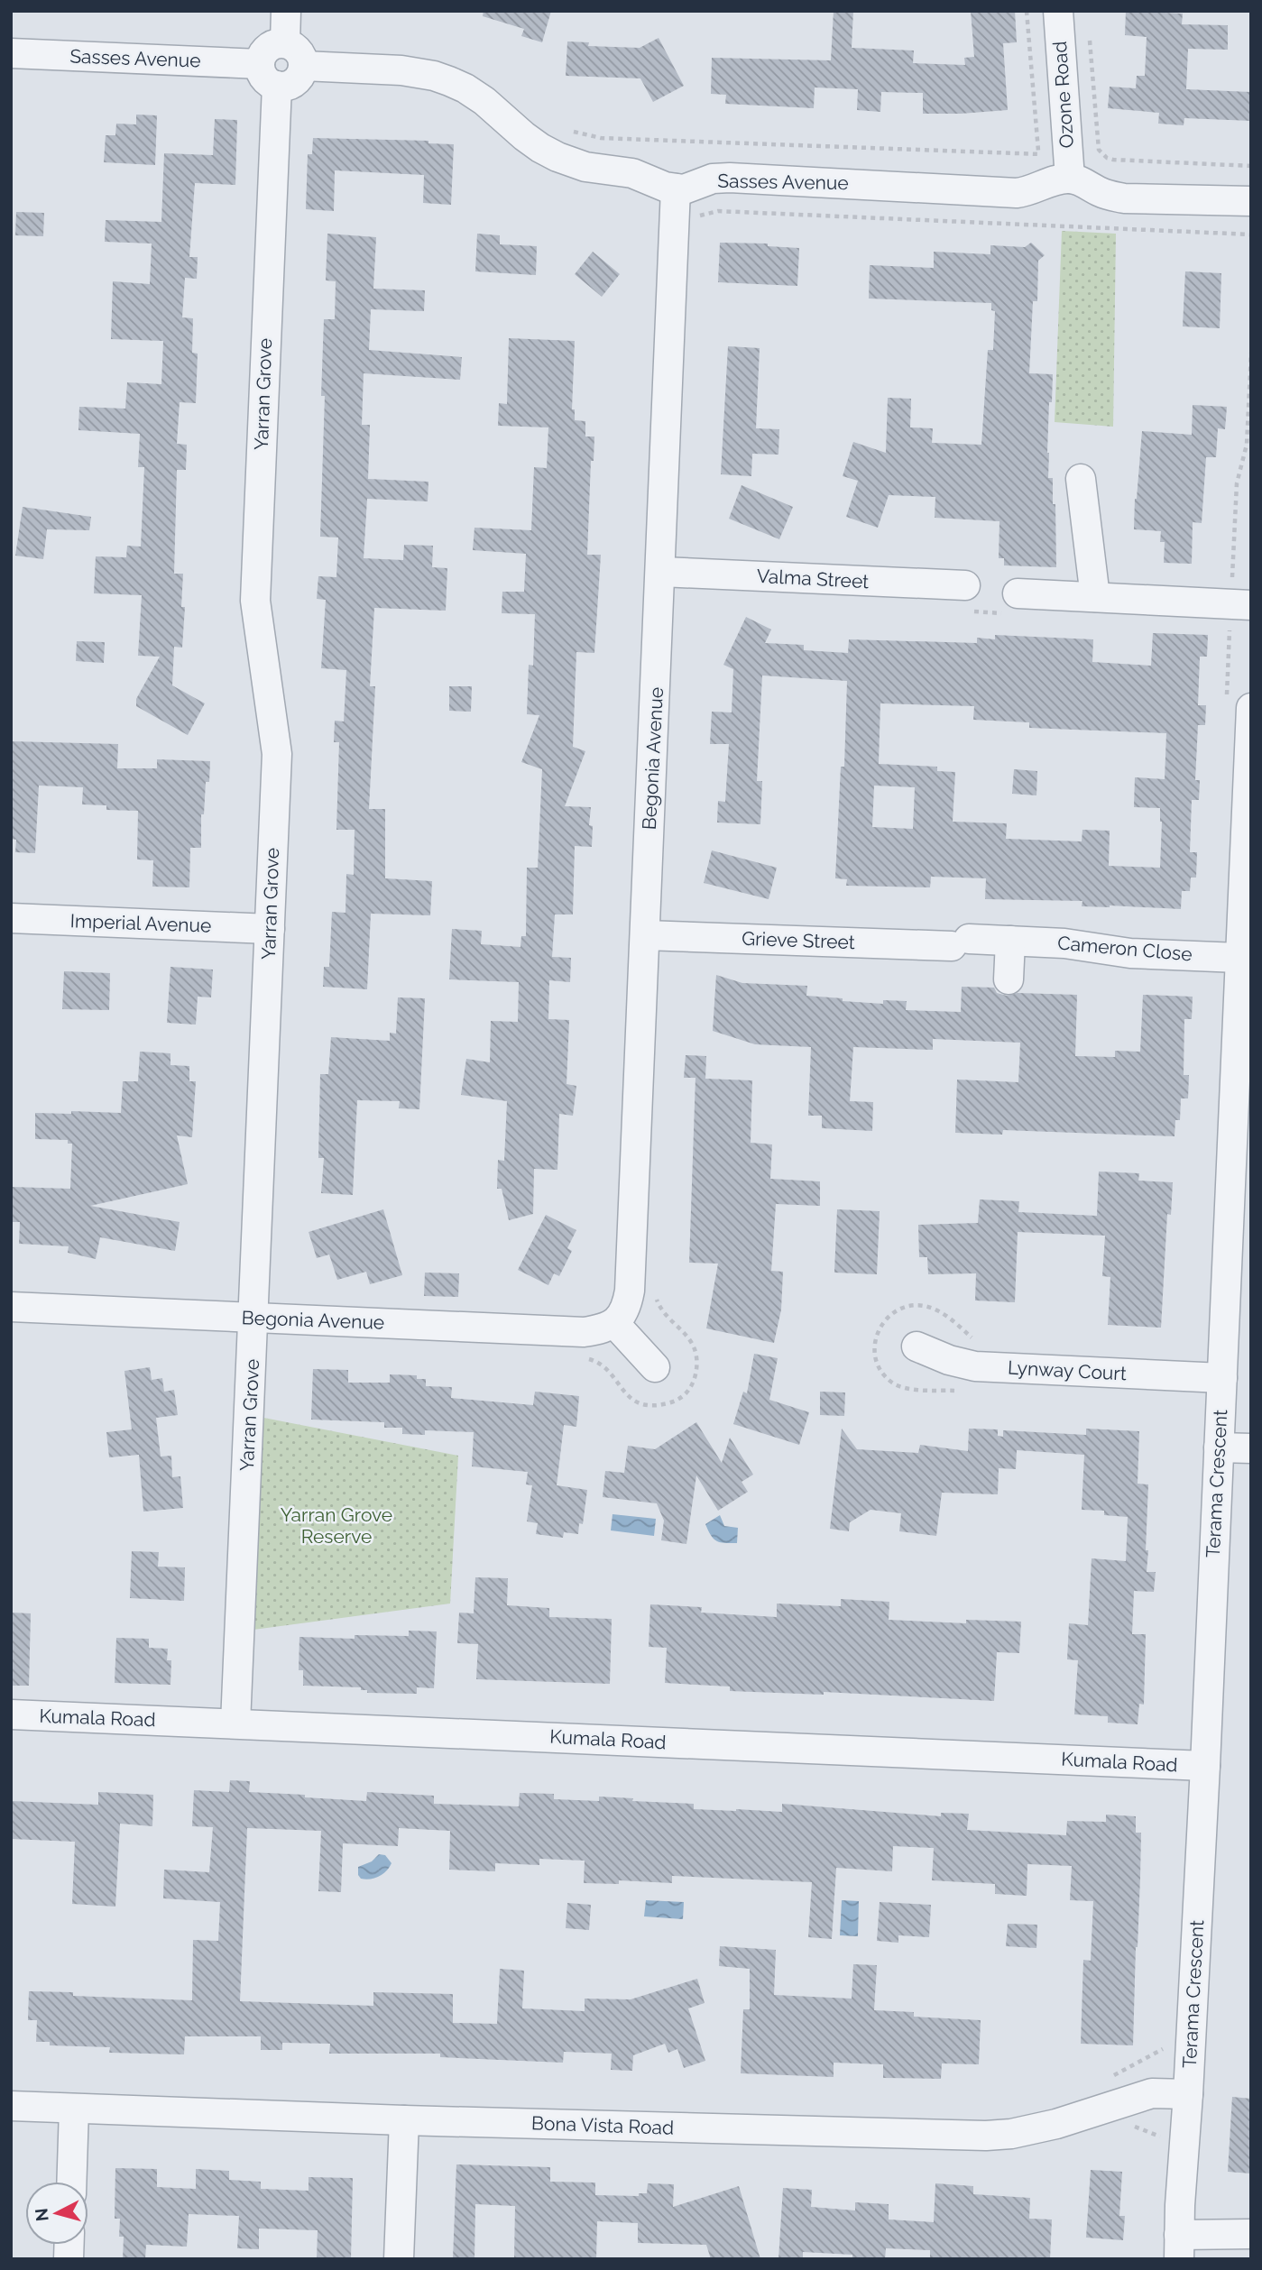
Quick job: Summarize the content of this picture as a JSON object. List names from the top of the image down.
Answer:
{
  "streets": {
    "street": [
      "Sasses Avenue",
      "Ozone Road",
      "Yarran Grove",
      "Valma Street",
      "Begonia Avenue",
      "Imperial Avenue",
      "Grieve Street",
      "Cameron Close",
      "Lynway Court",
      "Terama Crescent",
      "Kumala Road",
      "Bona Vista Road"
    ]
  },
  "crossings": [
    ["Sasses Avenue", "Ozone Road"],
    ["Sasses Avenue", "Yarran Grove"],
    ["Sasses Avenue", "Begonia Avenue"],
    ["Yarran Grove", "Begonia Avenue"],
    ["Yarran Grove", "Imperial Avenue"],
    ["Yarran Grove", "Kumala Road"],
    ["Valma Street", "Begonia Avenue"],
    ["Begonia Avenue", "Grieve Street"],
    ["Grieve Street", "Cameron Close"],
    ["Cameron Close", "Terama Crescent"],
    ["Lynway Court", "Terama Crescent"],
    ["Terama Crescent", "Kumala Road"],
    ["Terama Crescent", "Bona Vista Road"]
  ],
  "parks": ["Yarran Grove Reserve"],
  "north": "left"
}
